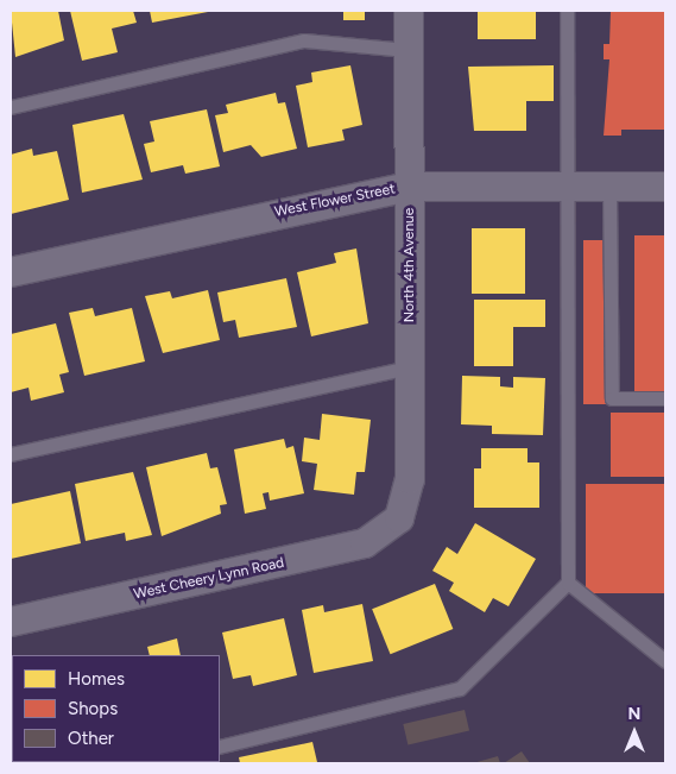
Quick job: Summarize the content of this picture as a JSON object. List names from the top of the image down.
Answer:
{
  "streets": {
    "street": ["West Flower Street", "North 4th Avenue", "West Cheery Lynn Road"]
  },
  "crossings": [
    ["West Flower Street", "North 4th Avenue"],
    ["North 4th Avenue", "West Cheery Lynn Road"]
  ],
  "legend": ["Homes", "Shops", "Other"],
  "north": "top"
}
